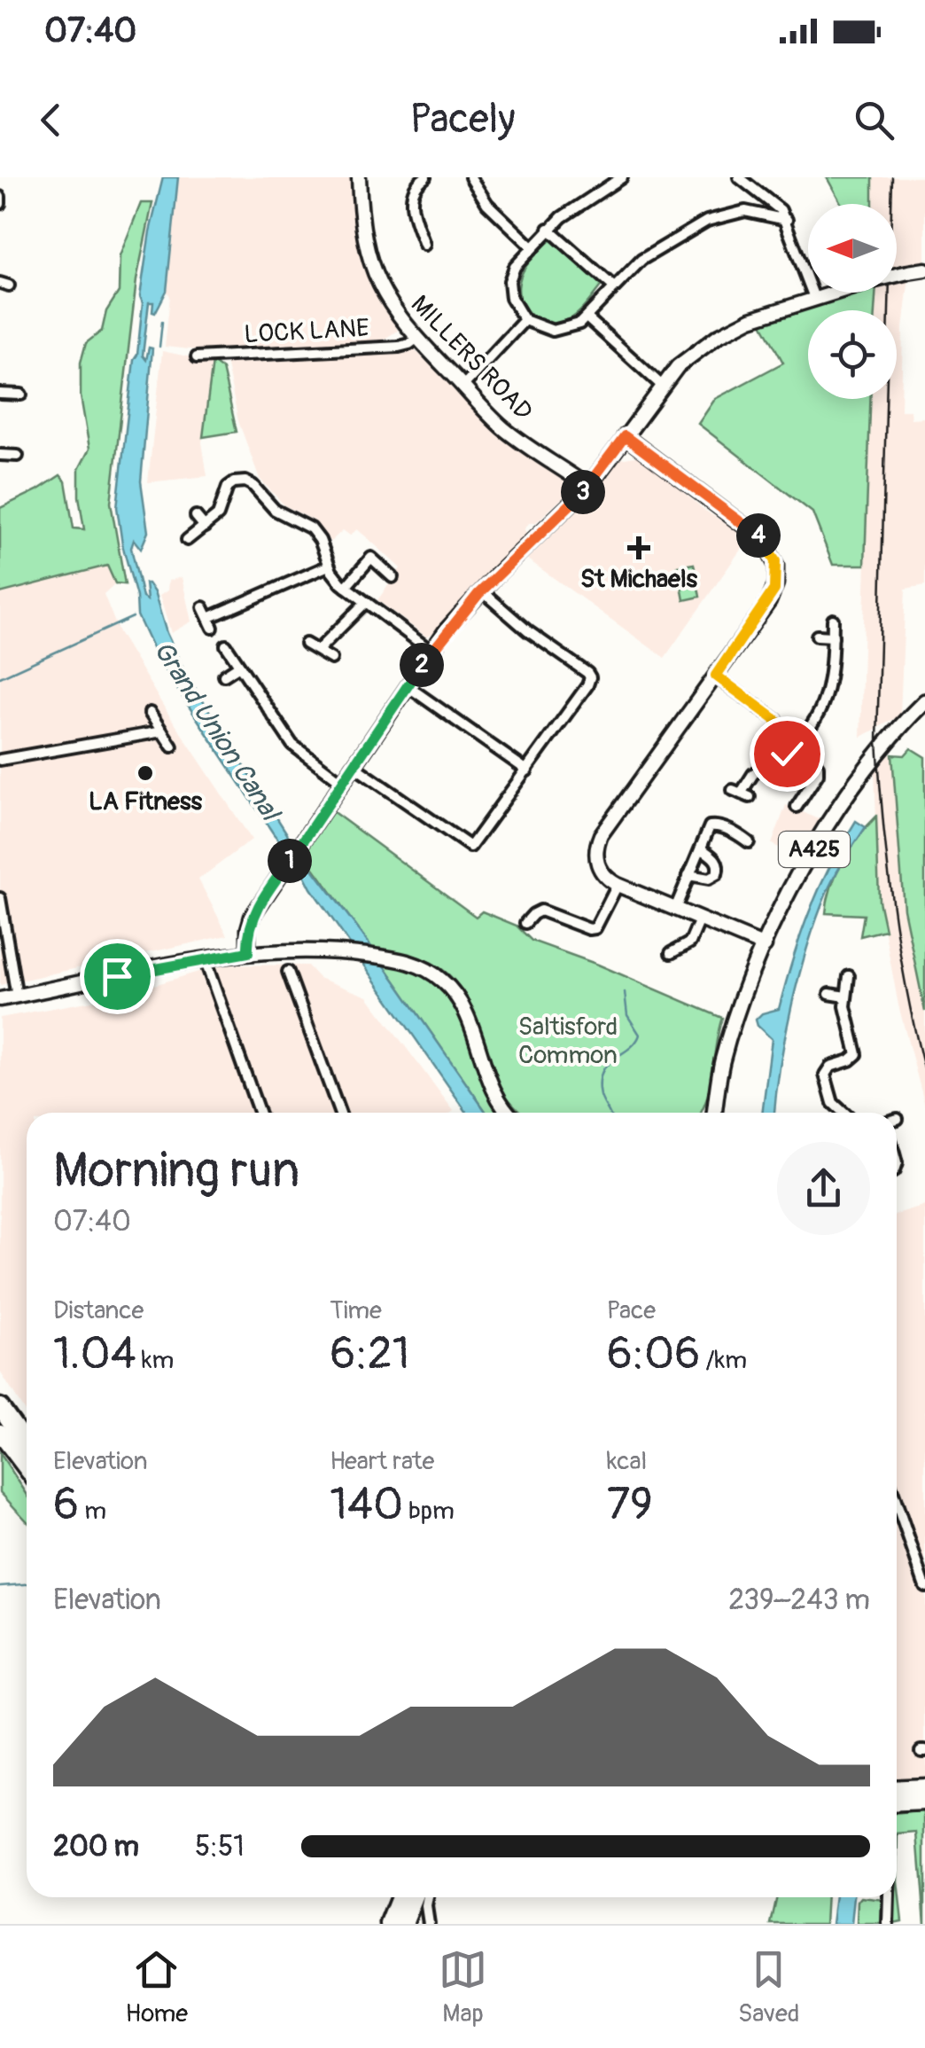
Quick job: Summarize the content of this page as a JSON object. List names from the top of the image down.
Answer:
{
  "streets": {
    "main road": ["A425"],
    "street": ["LOCK LANE", "MILLERS ROAD"]
  },
  "crossings": [
    ["LOCK LANE", "MILLERS ROAD"]
  ],
  "water": ["Grand Union Canal"],
  "parks": ["Saltisford Common"],
  "places": {
    "health": ["St Michaels"],
    "other": ["LA Fitness"]
  },
  "north": "left",
  "page": {
    "status": "07:40",
    "header": "Pacely",
    "pins": [
      "3",
      "4",
      "2",
      "1"
    ],
    "heading": ["Morning run", "07:40"],
    "stats": [
      ["Distance", "1.04 km"],
      ["Time", "6:21"],
      ["Pace", "6:06 /km"],
      ["Elevation", "6 m"],
      ["Heart rate", "140 bpm"],
      ["kcal", "79"]
    ],
    "chart": ["Elevation", "239–243 m"],
    "list": [
      {
        "name": "200 m",
        "note": "5:51"
      }
    ],
    "tabs": ["Home", "Map", "Saved"]
  }
}
